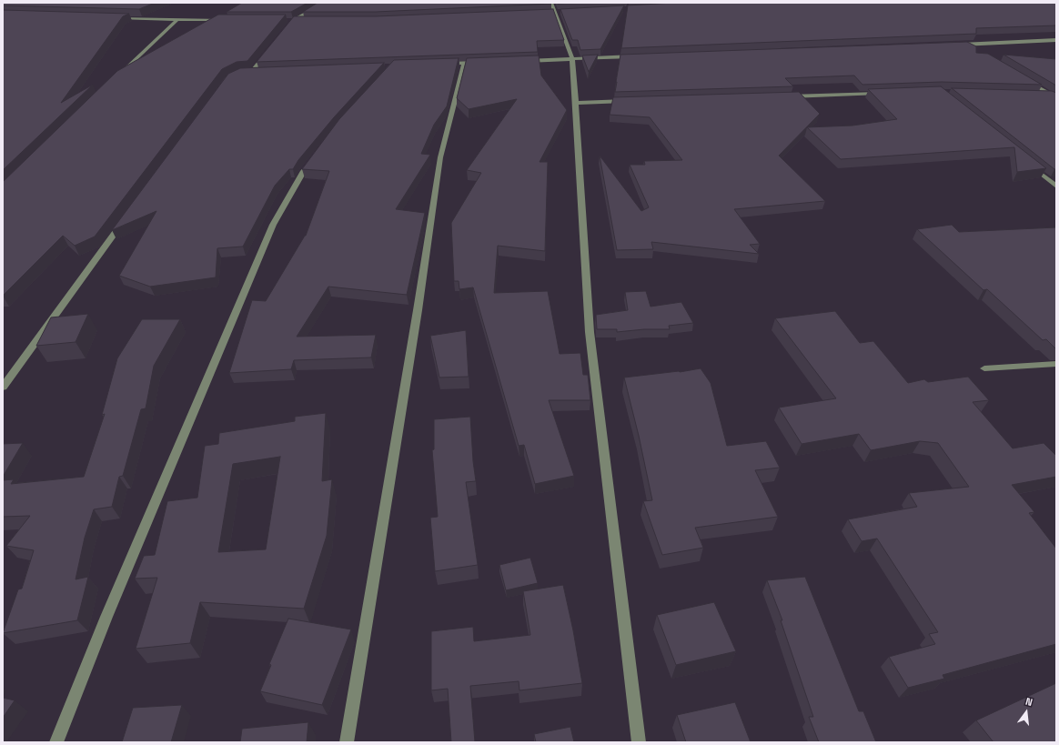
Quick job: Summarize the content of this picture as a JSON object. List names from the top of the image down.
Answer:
{
  "north": "top"
}
